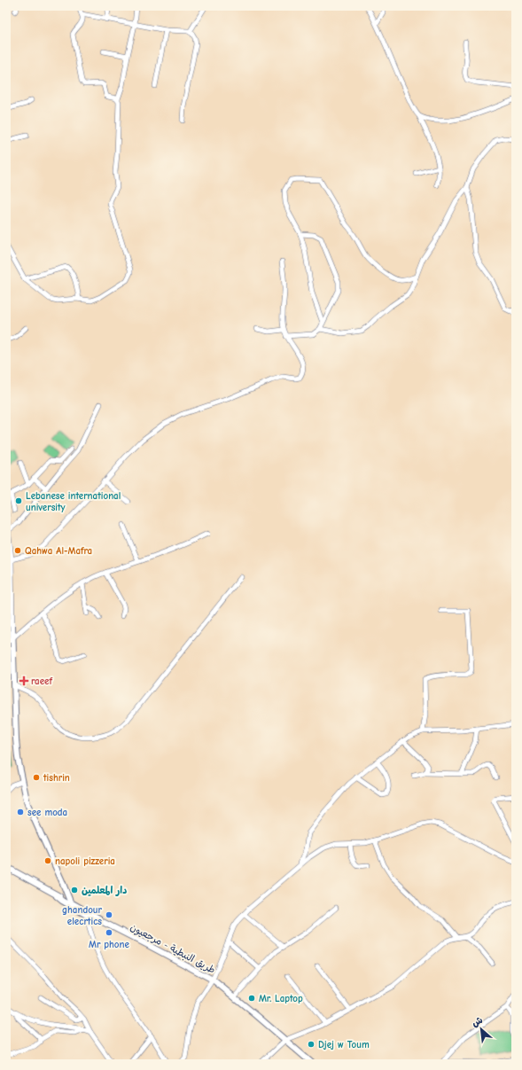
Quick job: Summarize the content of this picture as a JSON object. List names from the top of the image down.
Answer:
{
  "streets": {
    "main road": ["طريق النبطية - مرجعيون"]
  },
  "places": {
    "other": [
      "Lebanese international university",
      "Qahwa Al-Mafra",
      "tishrin",
      "see moda",
      "napoli pizzeria",
      "دار المعلمين",
      "ghandour elecrtics",
      "Mr phone",
      "Mr. Laptop",
      "Djej w Toum"
    ],
    "health": ["raeef"]
  },
  "north": "top left"
}
